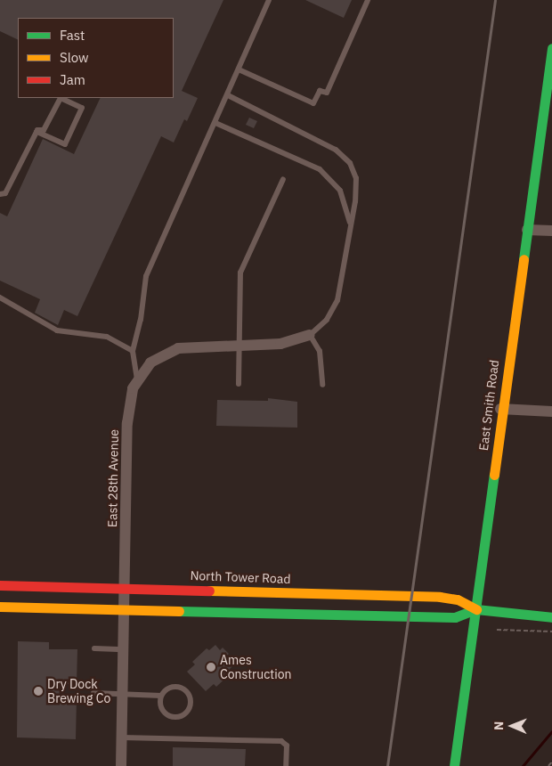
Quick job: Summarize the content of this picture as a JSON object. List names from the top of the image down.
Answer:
{
  "streets": {
    "main road": ["East Smith Road", "North Tower Road"],
    "street": ["East 28th Avenue"]
  },
  "crossings": [
    ["East Smith Road", "North Tower Road"],
    ["East 28th Avenue", "North Tower Road"]
  ],
  "places": ["Ames Construction", "Dry Dock Brewing Co"],
  "legend": ["Fast", "Slow", "Jam"],
  "north": "left"
}
